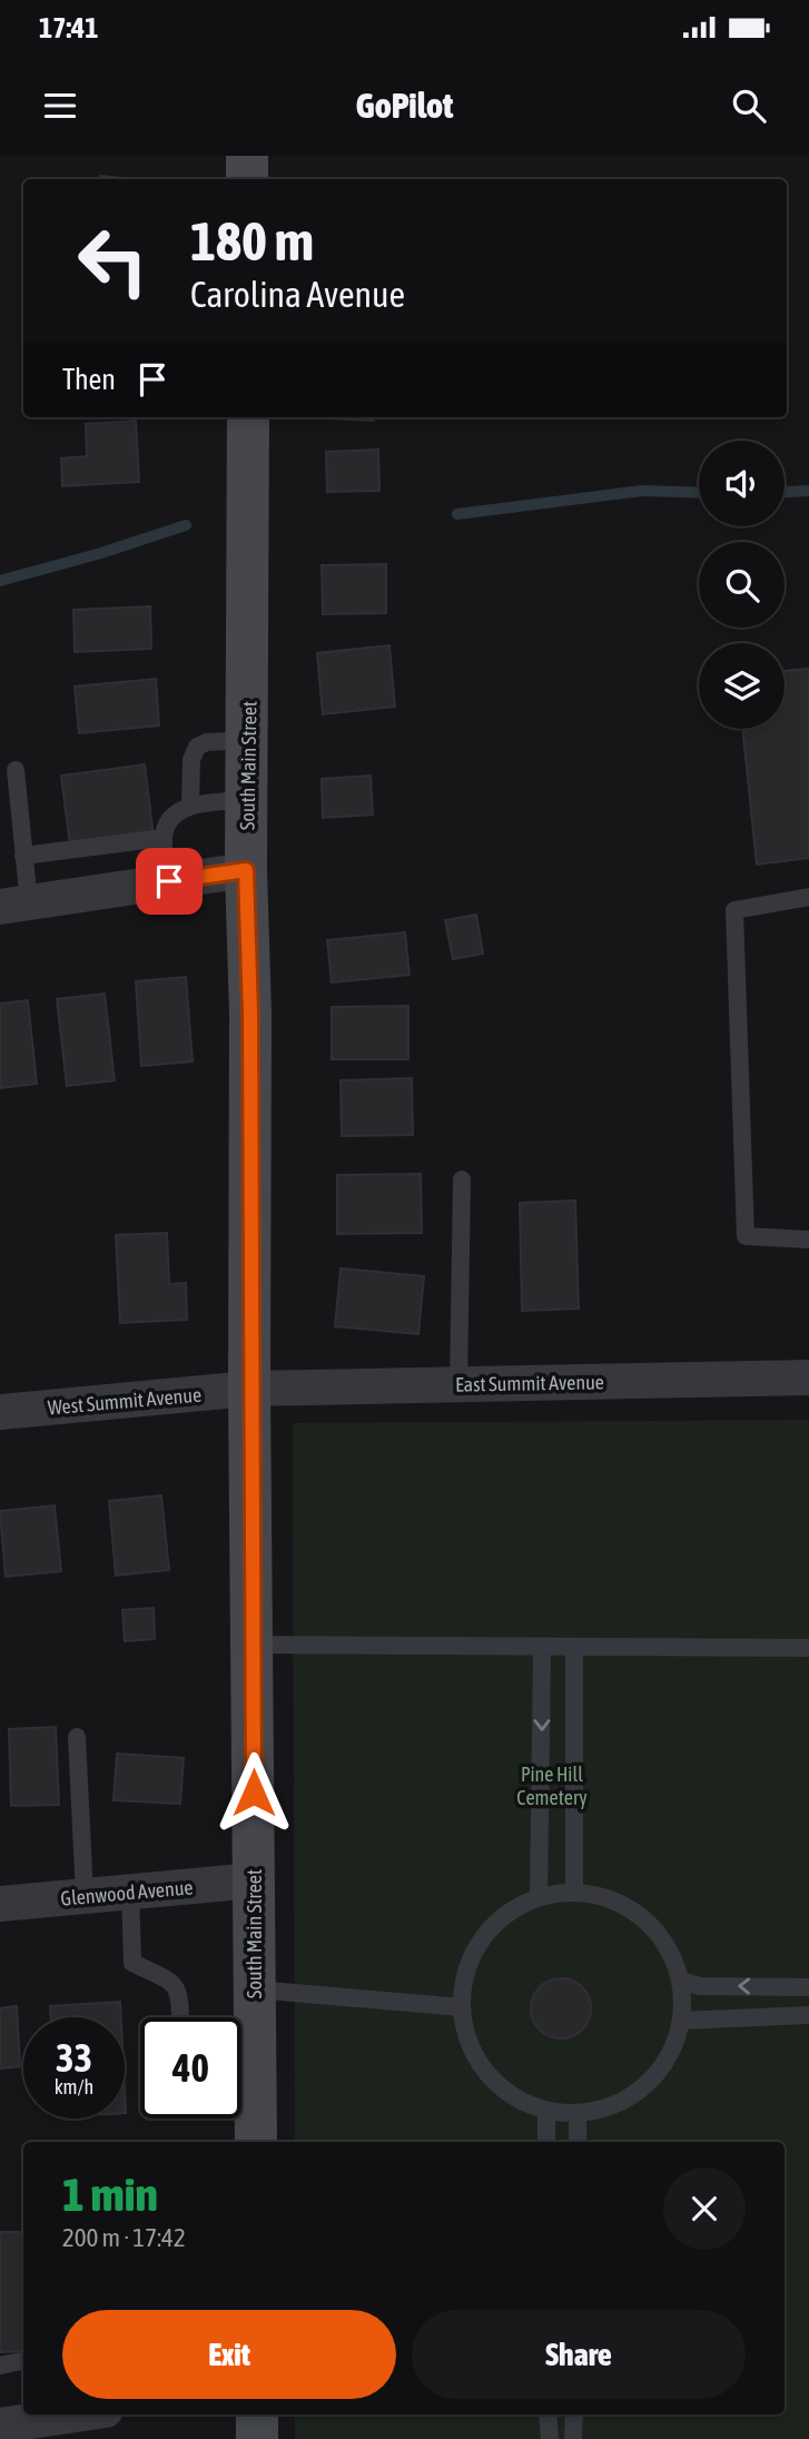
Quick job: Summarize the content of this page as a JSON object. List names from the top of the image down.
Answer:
{
  "streets": {
    "street": [
      "South Main Street",
      "East Summit Avenue",
      "West Summit Avenue",
      "Glenwood Avenue"
    ]
  },
  "crossings": [
    ["South Main Street", "East Summit Avenue"],
    ["South Main Street", "West Summit Avenue"],
    ["South Main Street", "Glenwood Avenue"],
    ["East Summit Avenue", "West Summit Avenue"]
  ],
  "parks": ["Pine Hill Cemetery"],
  "page": {
    "status": "17:41",
    "header": "GoPilot",
    "turn": ["180 m", "Carolina Avenue"],
    "then": "Then",
    "speed": "33 km/h",
    "limit": "40",
    "heading": ["1 min", "200 m · 17:42"],
    "buttons": ["Exit", "Share"]
  }
}
